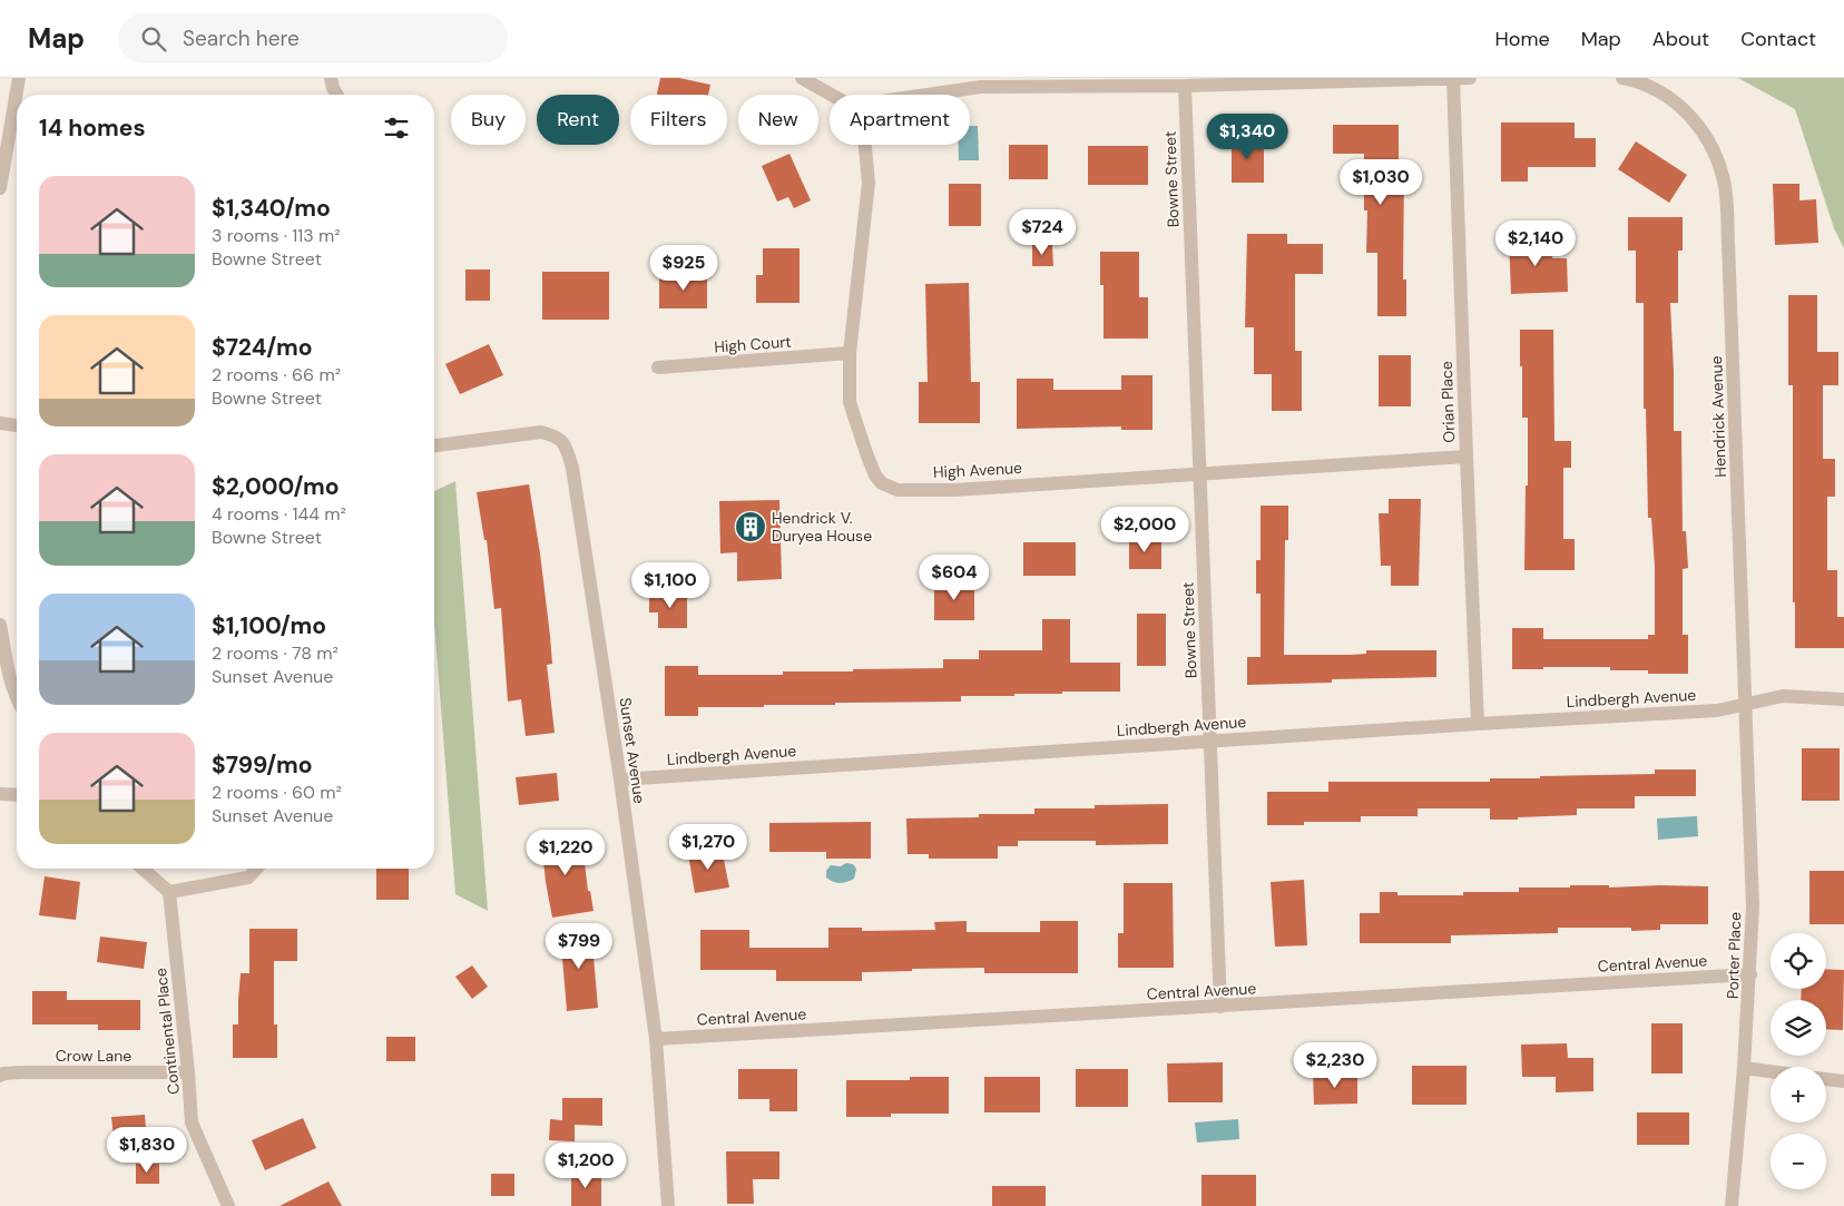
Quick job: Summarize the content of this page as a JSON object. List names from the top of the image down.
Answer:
{
  "streets": {
    "street": [
      "Bowne Street",
      "High Court",
      "Orian Place",
      "Hendrick Avenue",
      "High Avenue",
      "Lindbergh Avenue",
      "Sunset Avenue",
      "Porter Place",
      "Central Avenue",
      "Continental Place",
      "Crow Lane"
    ]
  },
  "crossings": [
    ["Bowne Street", "High Avenue"],
    ["Bowne Street", "Lindbergh Avenue"],
    ["Bowne Street", "Central Avenue"],
    ["High Court", "High Avenue"],
    ["Orian Place", "High Avenue"],
    ["Orian Place", "Lindbergh Avenue"],
    ["Hendrick Avenue", "Lindbergh Avenue"],
    ["Hendrick Avenue", "Porter Place"],
    ["Lindbergh Avenue", "Sunset Avenue"],
    ["Lindbergh Avenue", "Porter Place"],
    ["Sunset Avenue", "Central Avenue"],
    ["Porter Place", "Central Avenue"],
    ["Continental Place", "Crow Lane"]
  ],
  "places": {
    "building": ["Hendrick V. Duryea House"]
  },
  "page": {
    "header": "Map",
    "search": "Search here",
    "nav": [
      "Home",
      "Map",
      "About",
      "Contact"
    ],
    "chip": [
      "Buy",
      "Rent",
      "Filters",
      "New",
      "Apartment"
    ],
    "heading": "14 homes",
    "price": [
      "$1,340",
      "$1,030",
      "$724",
      "$2,140",
      "$925",
      "$2,000",
      "$604",
      "$1,100",
      "$1,270",
      "$1,220",
      "$799",
      "$2,230",
      "$1,830",
      "$1,200"
    ],
    "list": [
      {
        "name": "$1,340/mo",
        "note": "3 rooms · 113 m² · Bowne Street"
      },
      {
        "name": "$724/mo",
        "note": "2 rooms · 66 m² · Bowne Street"
      },
      {
        "name": "$2,000/mo",
        "note": "4 rooms · 144 m² · Bowne Street"
      },
      {
        "name": "$1,100/mo",
        "note": "2 rooms · 78 m² · Sunset Avenue"
      },
      {
        "name": "$799/mo",
        "note": "2 rooms · 60 m² · Sunset Avenue"
      }
    ],
    "map_buttons": ["+", "−"]
  }
}
